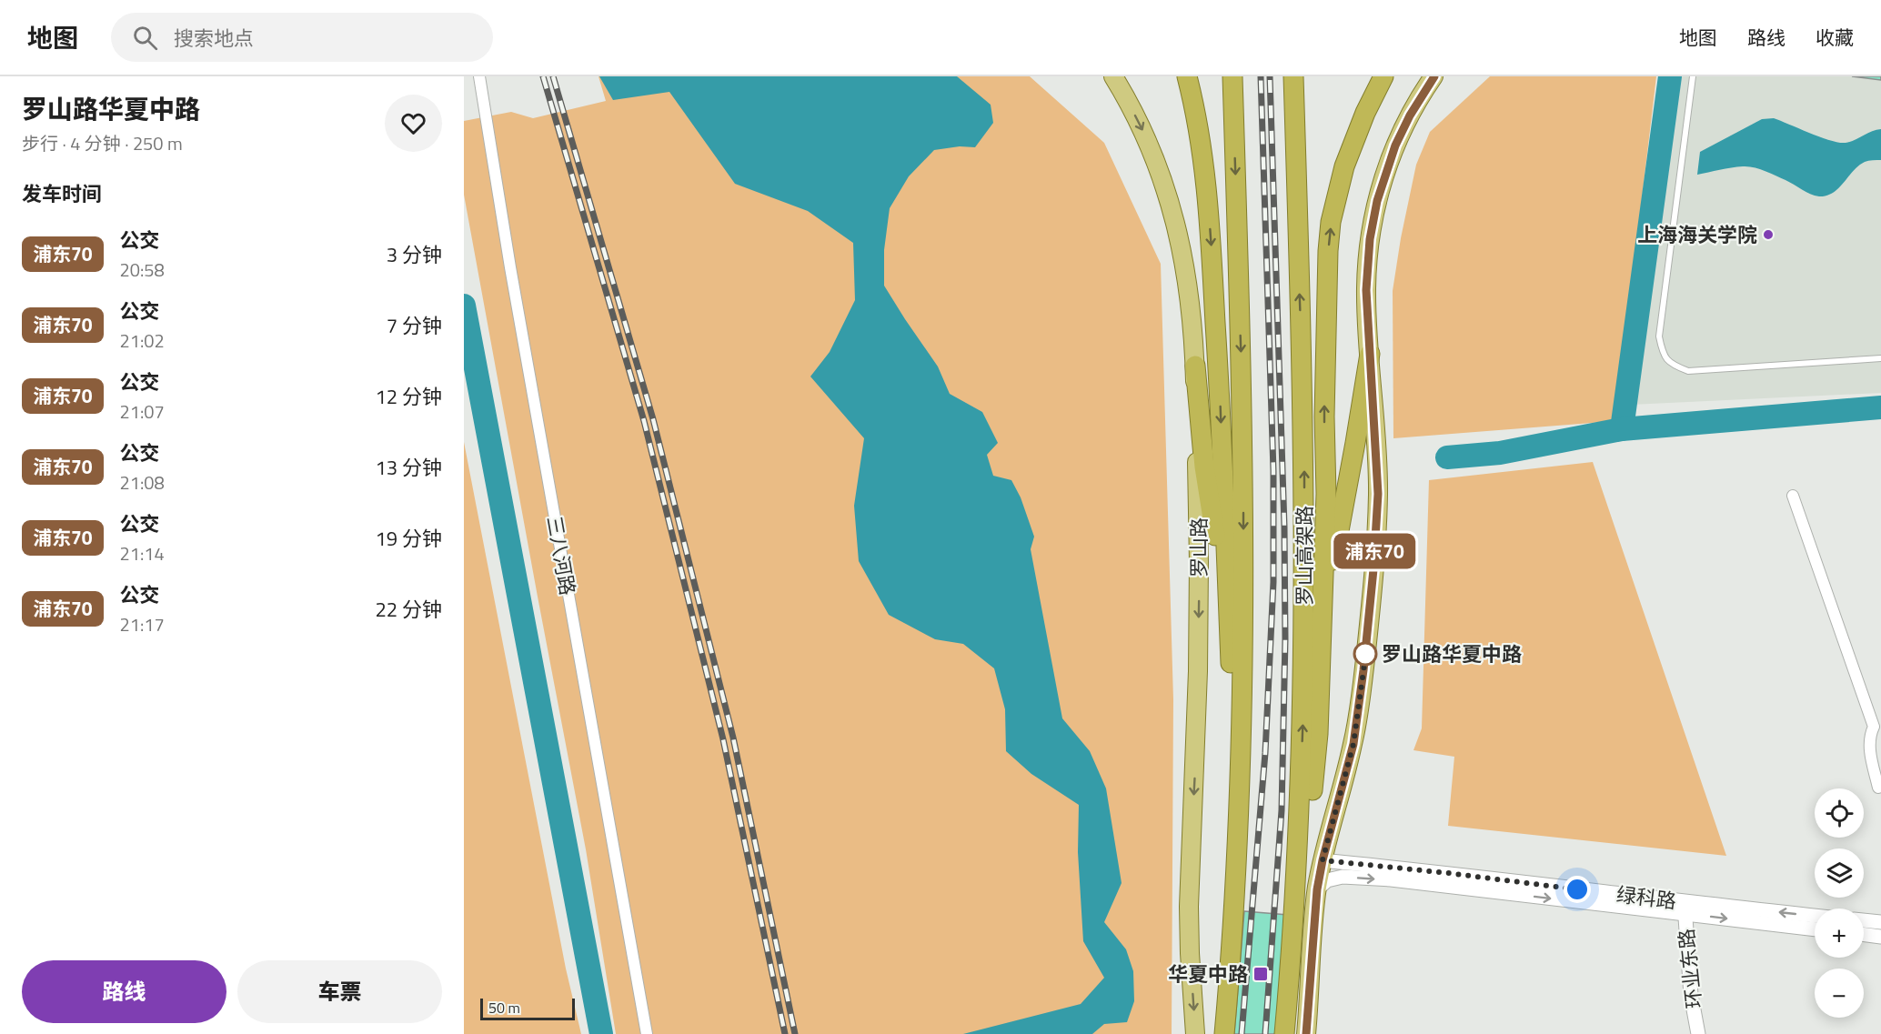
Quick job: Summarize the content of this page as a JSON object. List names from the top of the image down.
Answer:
{
  "streets": {
    "highway": ["罗山高架路"],
    "main road": ["罗山路"],
    "street": ["三八河路", "绿科路", "环业东路"]
  },
  "crossings": [
    ["绿科路", "环业东路"]
  ],
  "places": {
    "other": ["上海海关学院", "罗山路华夏中路"],
    "transit": ["华夏中路"]
  },
  "lines": ["bus line 浦东70"],
  "scale_bar": "50 m",
  "page": {
    "header": "地图",
    "search": "搜索地点",
    "nav": ["地图", "路线", "收藏"],
    "heading": [
      ["罗山路华夏中路", "步行 · 4 分钟 · 250 m"],
      "发车时间"
    ],
    "on_map": "浦东70",
    "list": [
      {
        "mark": "浦东70",
        "name": "公交",
        "note": "20:58",
        "value": "3 分钟"
      },
      {
        "mark": "浦东70",
        "name": "公交",
        "note": "21:02",
        "value": "7 分钟"
      },
      {
        "mark": "浦东70",
        "name": "公交",
        "note": "21:07",
        "value": "12 分钟"
      },
      {
        "mark": "浦东70",
        "name": "公交",
        "note": "21:08",
        "value": "13 分钟"
      },
      {
        "mark": "浦东70",
        "name": "公交",
        "note": "21:14",
        "value": "19 分钟"
      },
      {
        "mark": "浦东70",
        "name": "公交",
        "note": "21:17",
        "value": "22 分钟"
      }
    ],
    "map_buttons": ["+", "−"],
    "buttons": ["路线", "车票"],
    "scale": "50 m"
  }
}
